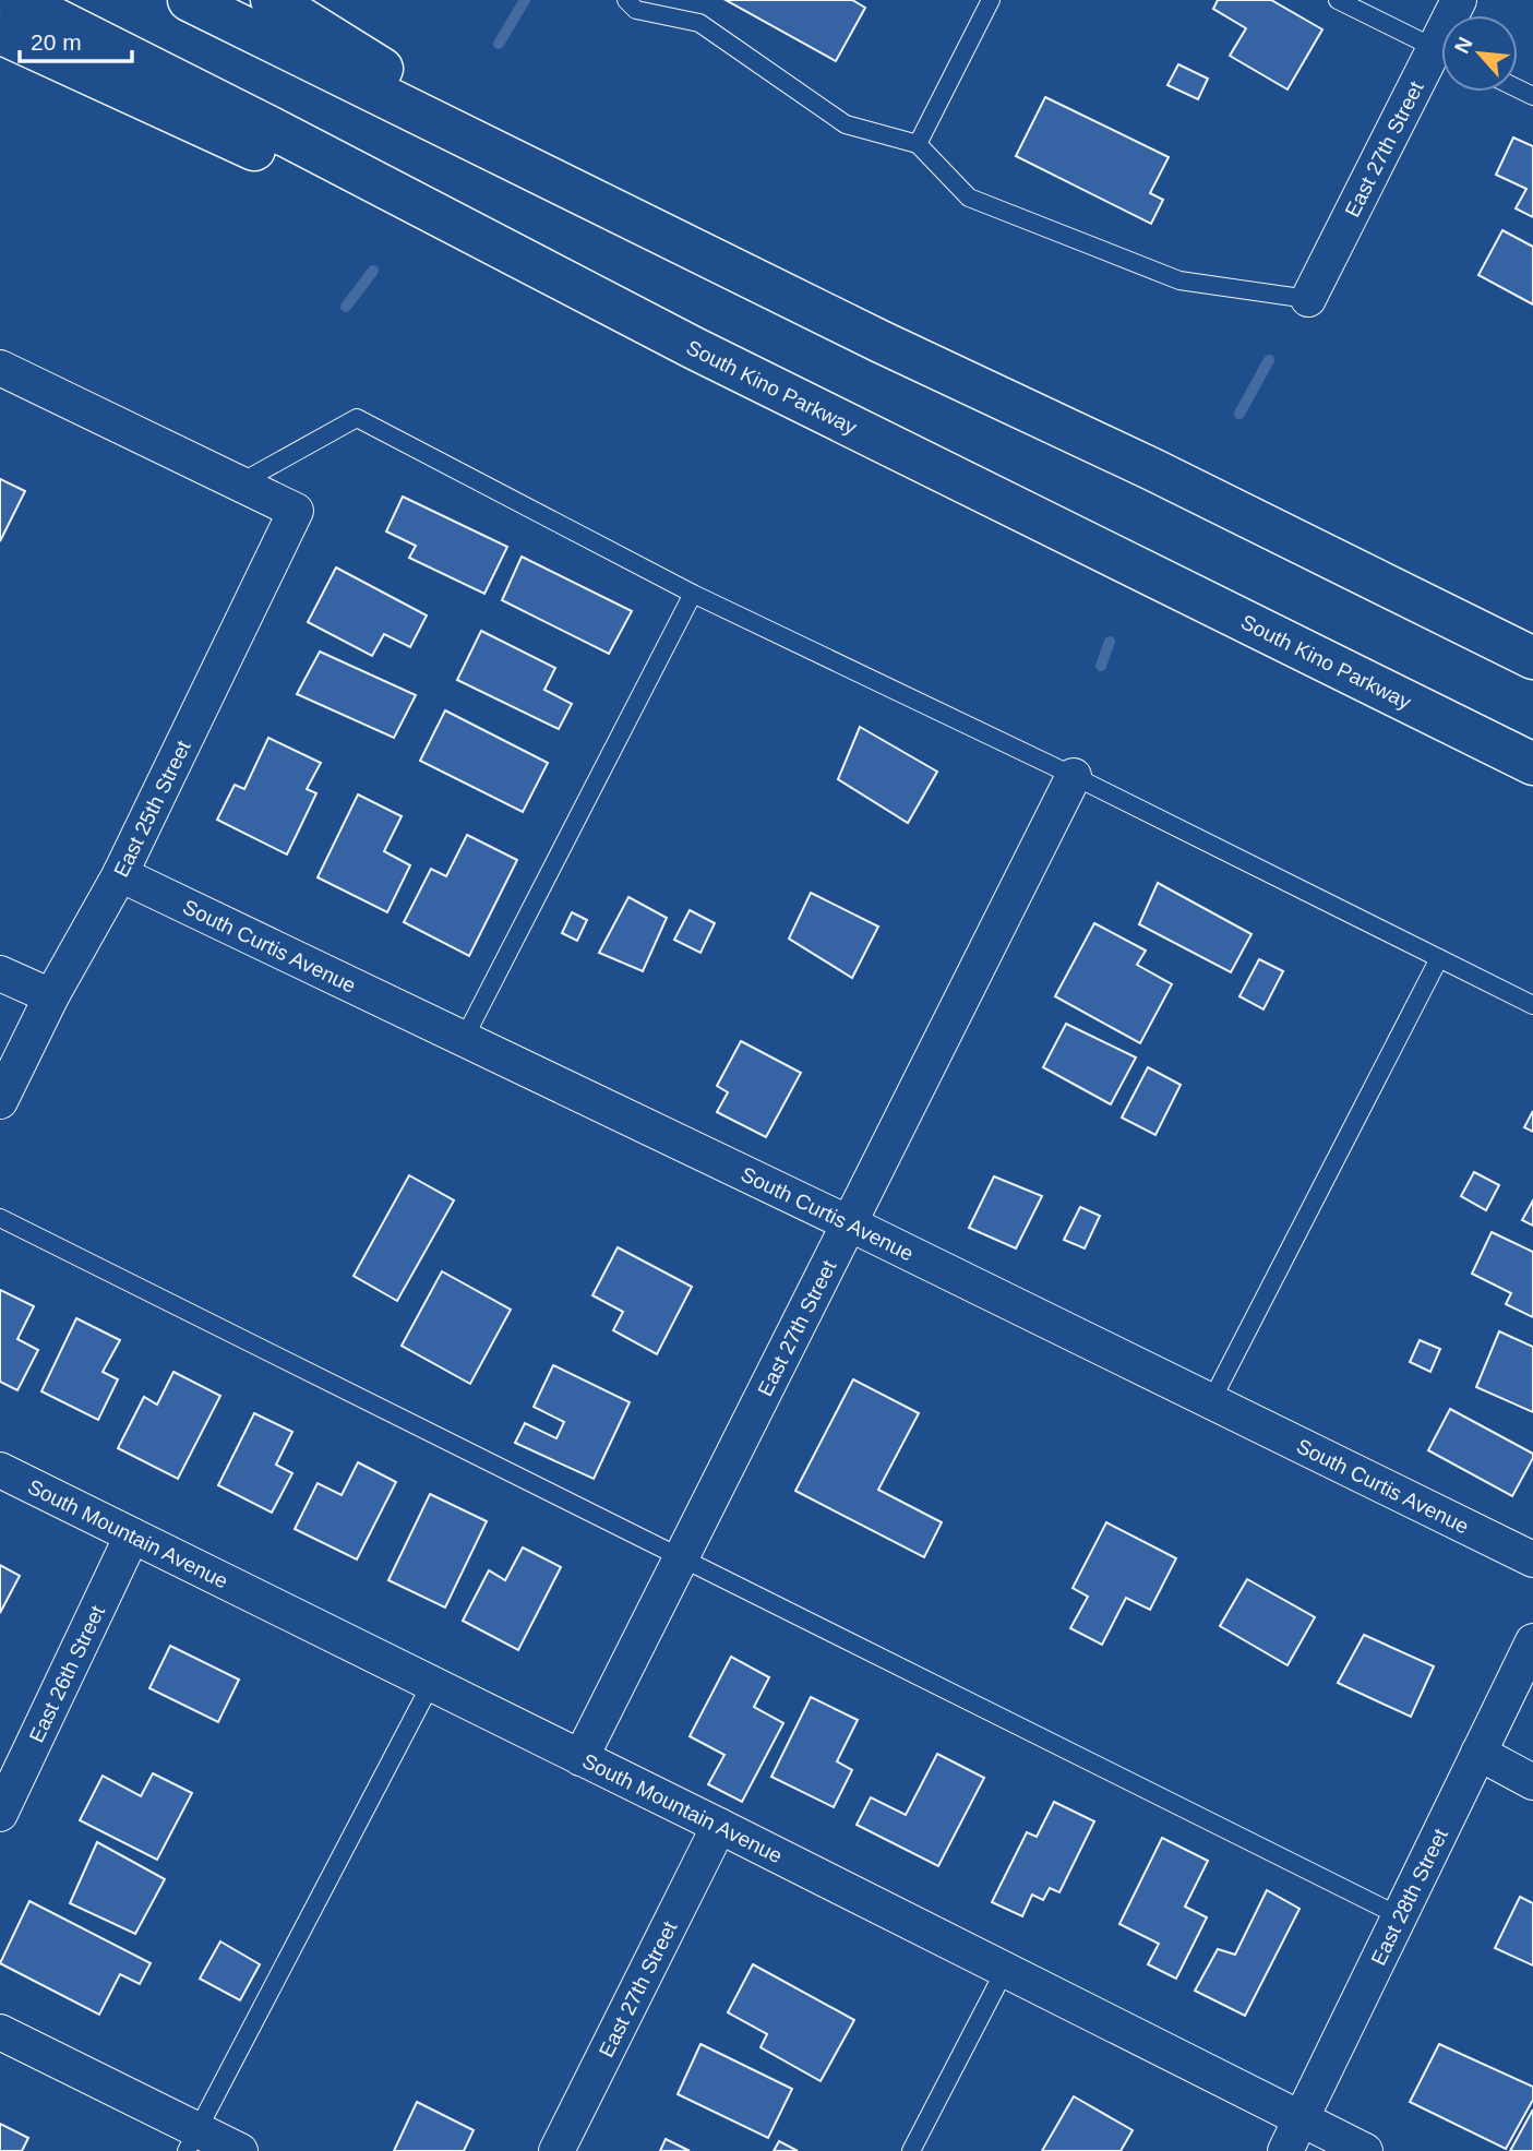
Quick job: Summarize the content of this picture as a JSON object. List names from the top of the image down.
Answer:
{
  "streets": {
    "main road": ["South Kino Parkway"],
    "street": [
      "East 27th Street",
      "East 25th Street",
      "South Curtis Avenue",
      "South Mountain Avenue",
      "East 26th Street",
      "East 28th Street"
    ]
  },
  "crossings": [
    ["East 27th Street", "South Curtis Avenue"],
    ["East 27th Street", "South Mountain Avenue"],
    ["East 25th Street", "South Curtis Avenue"],
    ["South Mountain Avenue", "East 26th Street"],
    ["South Mountain Avenue", "East 28th Street"]
  ],
  "scale_bar": "20 m",
  "north": "top left"
}
